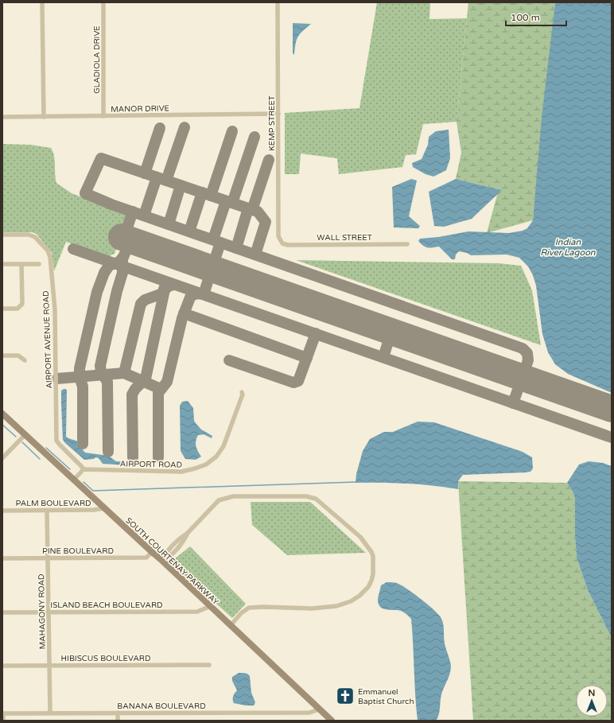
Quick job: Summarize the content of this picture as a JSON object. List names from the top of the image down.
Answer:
{
  "streets": {
    "main road": ["SOUTH COURTENAY PARKWAY"],
    "street": [
      "GLADIOLA DRIVE",
      "MANOR DRIVE",
      "KEMP STREET",
      "WALL STREET",
      "AIRPORT AVENUE ROAD",
      "AIRPORT ROAD",
      "PALM BOULEVARD",
      "PINE BOULEVARD",
      "ISLAND BEACH BOULEVARD",
      "MAHAGONY ROAD",
      "HIBISCUS BOULEVARD",
      "BANANA BOULEVARD"
    ]
  },
  "crossings": [
    ["GLADIOLA DRIVE", "MANOR DRIVE"],
    ["MANOR DRIVE", "KEMP STREET"],
    ["KEMP STREET", "WALL STREET"],
    ["AIRPORT AVENUE ROAD", "AIRPORT ROAD"],
    ["PALM BOULEVARD", "SOUTH COURTENAY PARKWAY"],
    ["PALM BOULEVARD", "MAHAGONY ROAD"],
    ["PINE BOULEVARD", "SOUTH COURTENAY PARKWAY"],
    ["PINE BOULEVARD", "MAHAGONY ROAD"],
    ["SOUTH COURTENAY PARKWAY", "ISLAND BEACH BOULEVARD"],
    ["SOUTH COURTENAY PARKWAY", "BANANA BOULEVARD"],
    ["ISLAND BEACH BOULEVARD", "MAHAGONY ROAD"],
    ["MAHAGONY ROAD", "HIBISCUS BOULEVARD"],
    ["MAHAGONY ROAD", "BANANA BOULEVARD"]
  ],
  "water": ["Indian River Lagoon"],
  "places": {
    "church": ["Emmanuel Baptist Church"]
  },
  "scale_bar": "100 m",
  "north": "top"
}
